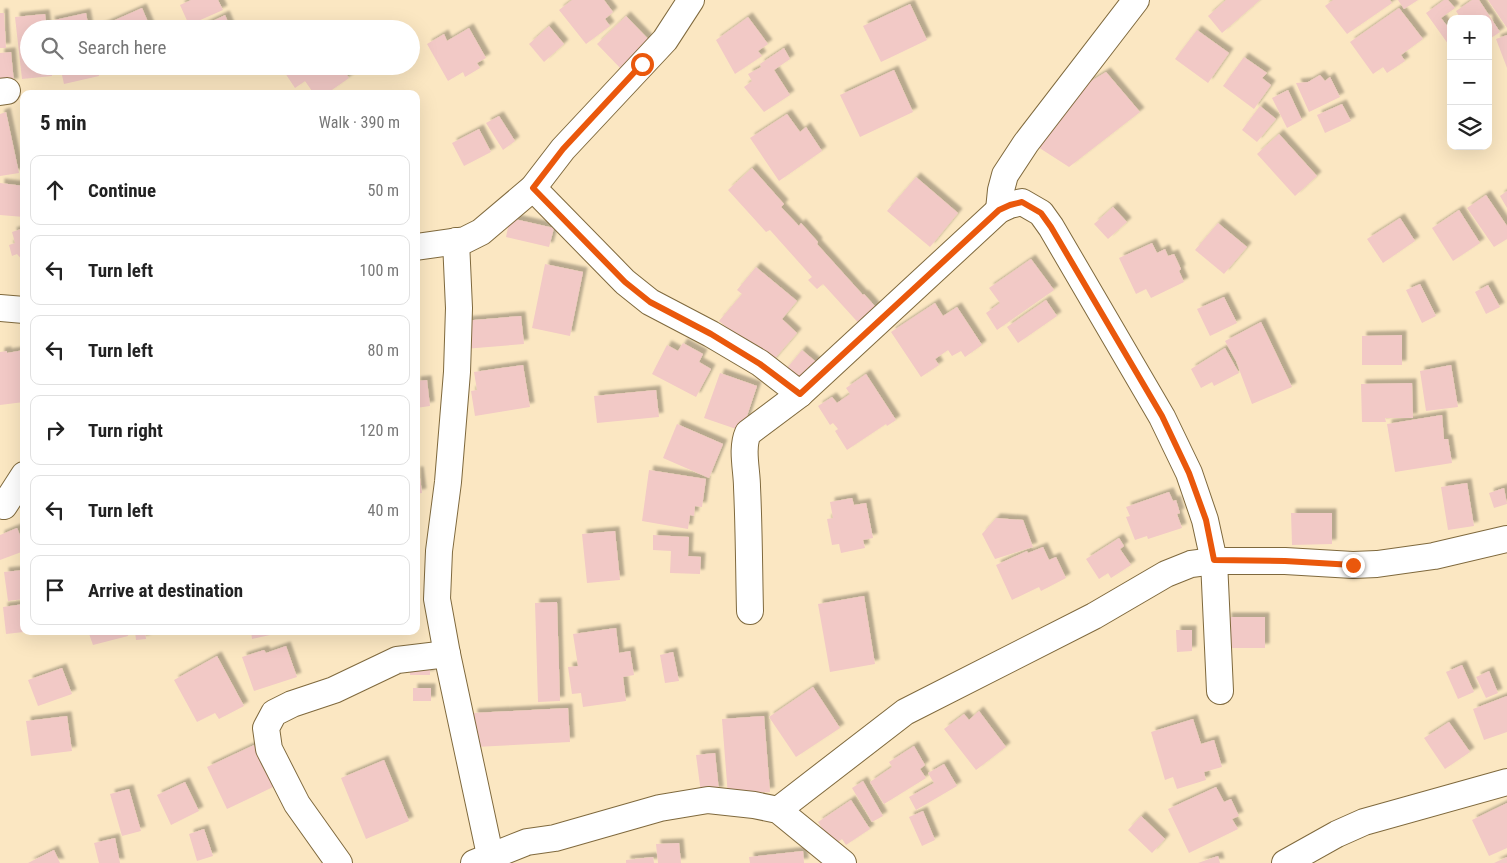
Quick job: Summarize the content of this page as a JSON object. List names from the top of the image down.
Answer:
{
  "page": {
    "map_buttons": ["+", "−"],
    "search": "Search here",
    "heading": ["5 min", "Walk · 390 m"],
    "list": [
      ["Continue", "50 m"],
      ["Turn left", "100 m"],
      ["Turn left", "80 m"],
      ["Turn right", "120 m"],
      ["Turn left", "40 m"],
      "Arrive at destination"
    ]
  }
}
